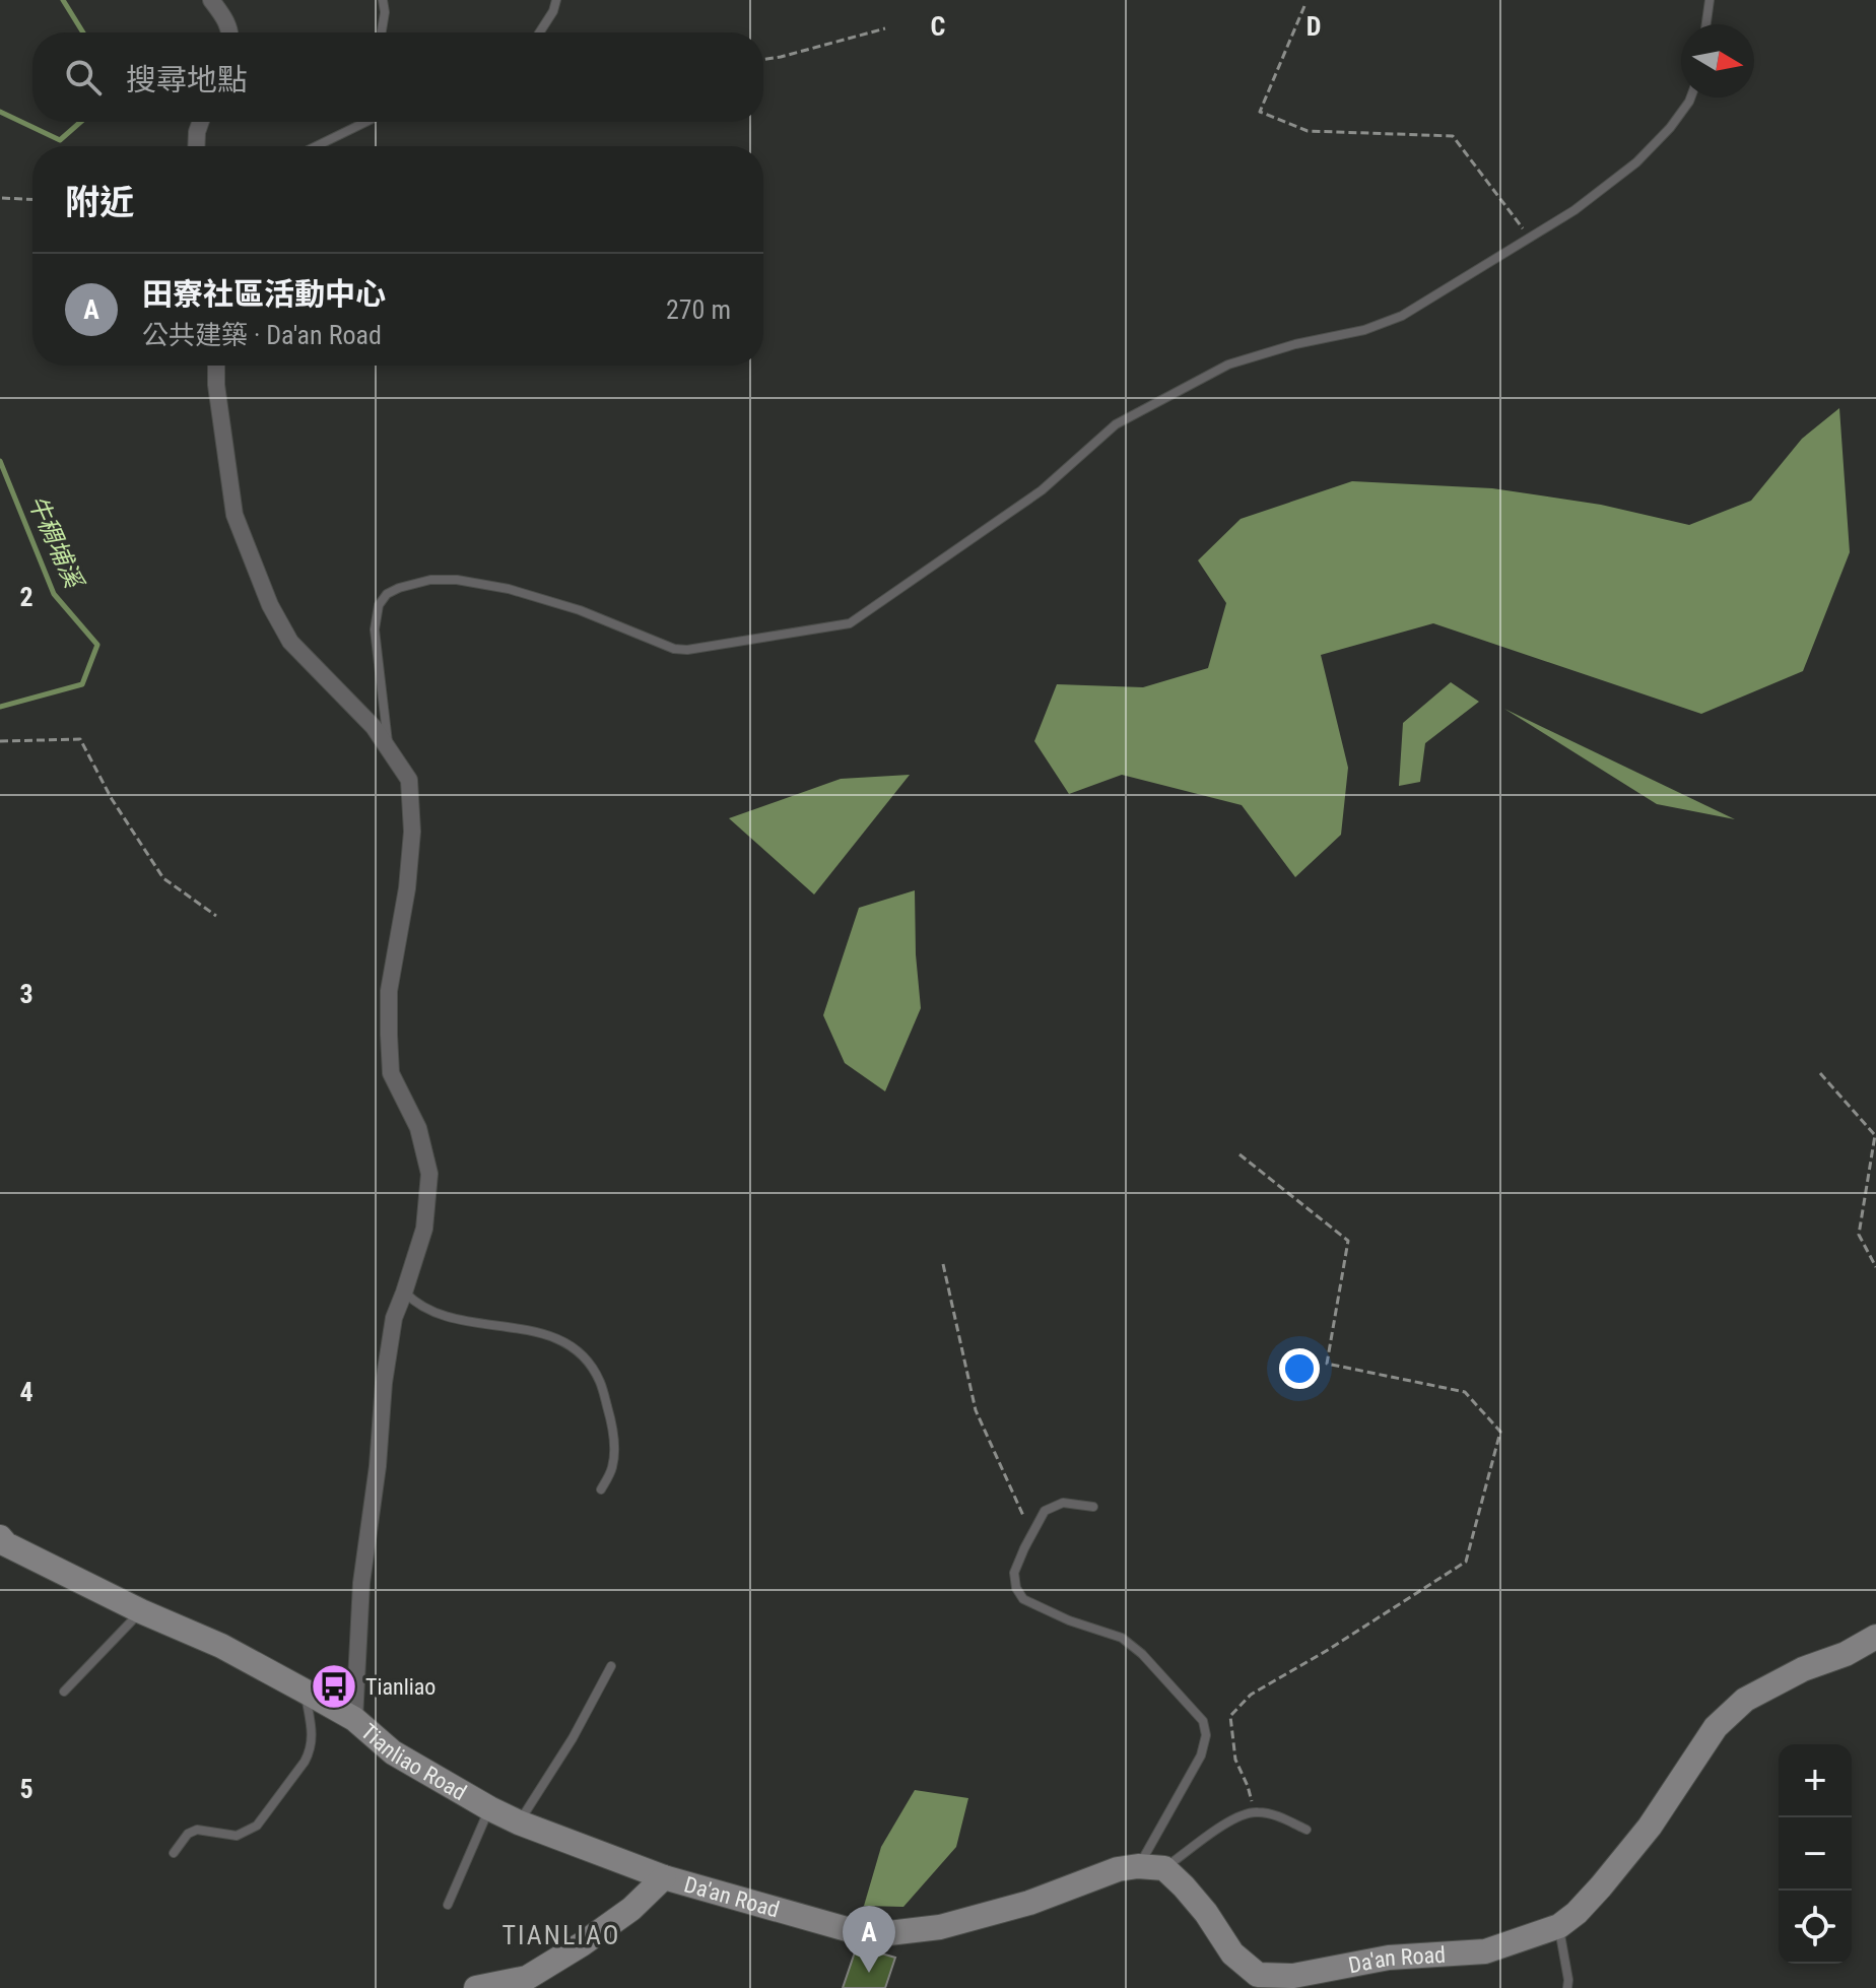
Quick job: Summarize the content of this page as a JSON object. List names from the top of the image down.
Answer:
{
  "streets": {
    "street": ["Tianliao Road", "Da'an Road"]
  },
  "crossings": [
    ["Tianliao Road", "Da'an Road"]
  ],
  "districts": ["TIANLIAO"],
  "water": ["牛稠埔溪"],
  "places": {
    "bus stop": ["Tianliao"]
  },
  "north": "right",
  "page": {
    "search": "搜尋地點",
    "heading": "附近",
    "list": [
      {
        "mark": "A",
        "name": "田寮社區活動中心",
        "note": "公共建築 · Da'an Road",
        "value": "270 m"
      }
    ],
    "map_buttons": ["+", "−"],
    "pins": "A"
  },
  "grid": {
    "columns": ["C", "D"],
    "rows": [
      "2",
      "3",
      "4",
      "5"
    ]
  }
}
